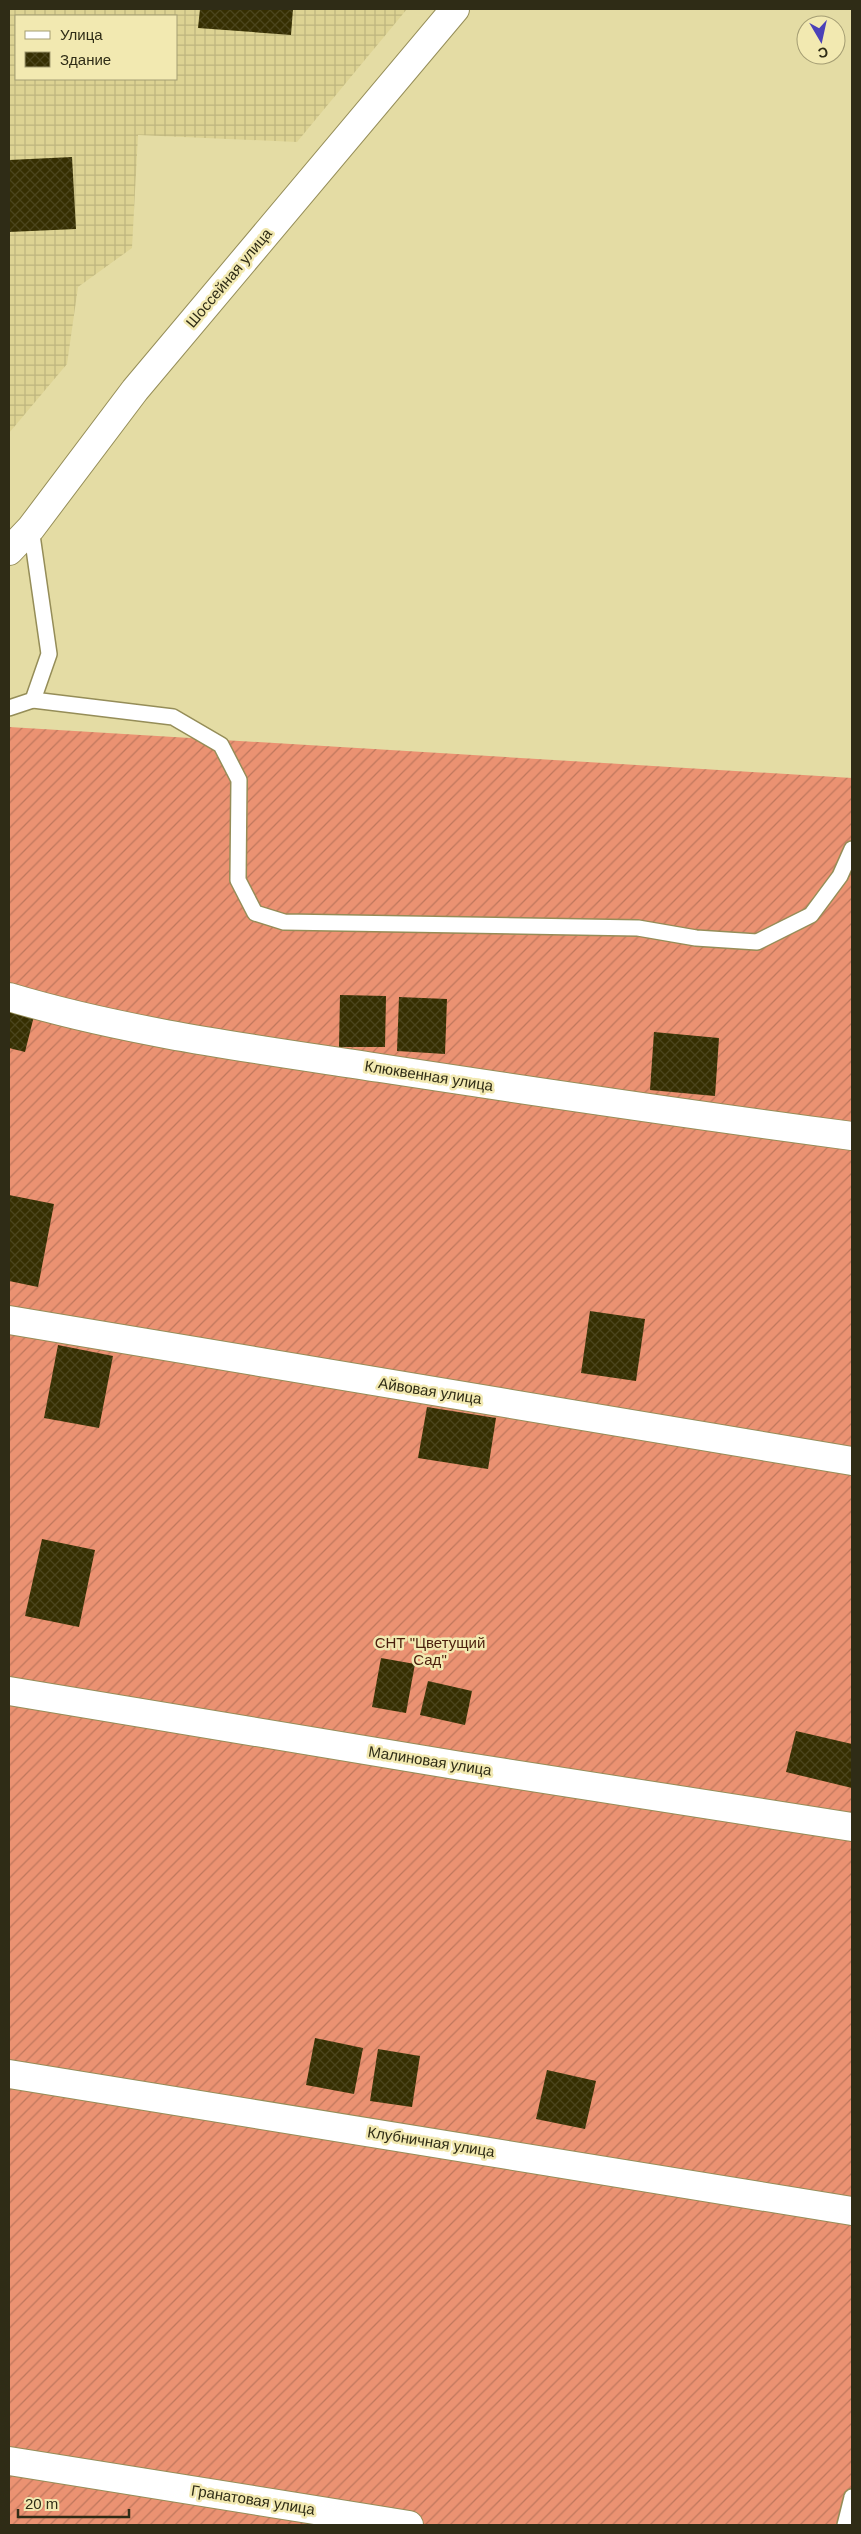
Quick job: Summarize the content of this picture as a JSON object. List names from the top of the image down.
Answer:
{
  "streets": {
    "street": [
      "Шоссейная улица",
      "Клюквенная улица",
      "Айвовая улица",
      "Малиновая улица",
      "Клубничная улица",
      "Гранатовая улица"
    ]
  },
  "parks": ["СНТ \"Цветущий Сад\""],
  "legend": ["Улица", "Здание"],
  "scale_bar": "20 m",
  "north": "bottom"
}
